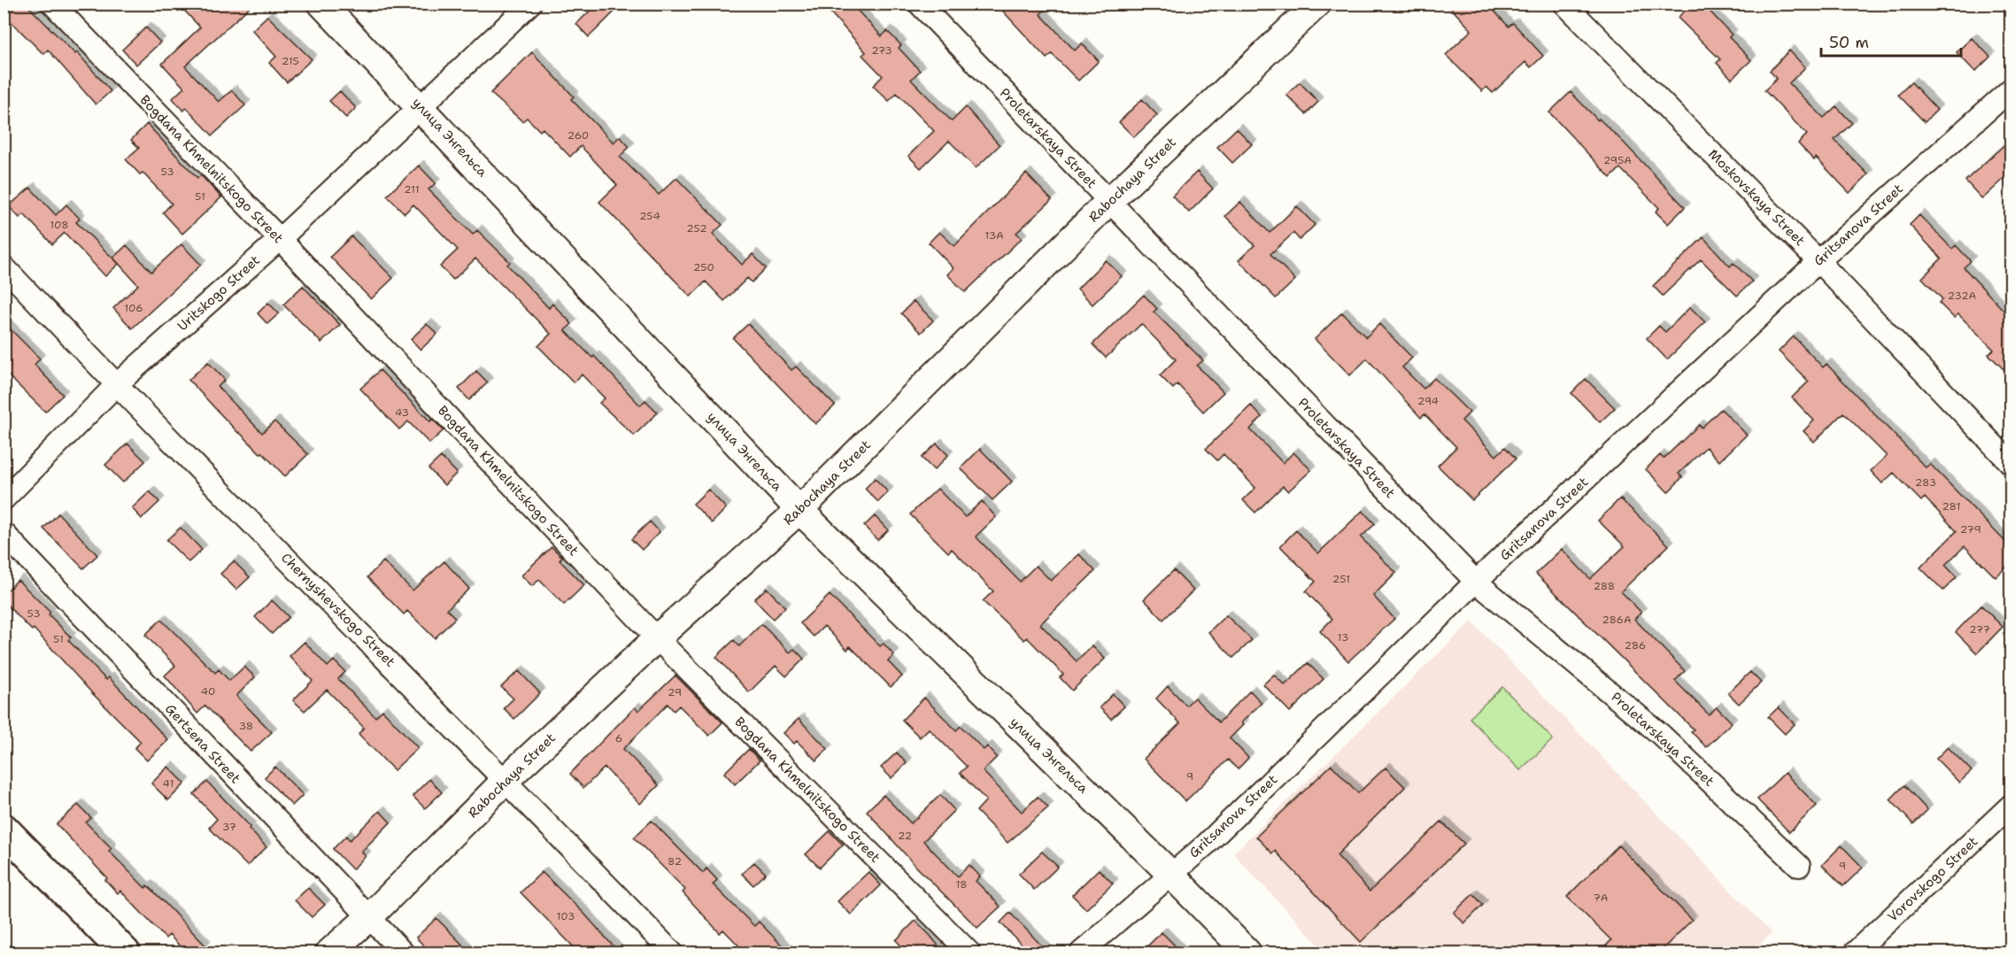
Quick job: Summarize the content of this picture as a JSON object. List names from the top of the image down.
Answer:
{
  "streets": {
    "street": [
      "улица Энгельса",
      "Proletarskaya Street",
      "Bogdana Khmelnitskogo Street",
      "Rabochaya Street",
      "Moskovskaya Street",
      "Gritsanova Street",
      "Uritskogo Street",
      "Chernyshevskogo Street",
      "Gertsena Street",
      "Vorovskogo Street"
    ]
  },
  "crossings": [
    ["улица Энгельса", "Rabochaya Street"],
    ["улица Энгельса", "Gritsanova Street"],
    ["улица Энгельса", "Uritskogo Street"],
    ["Proletarskaya Street", "Rabochaya Street"],
    ["Proletarskaya Street", "Gritsanova Street"],
    ["Bogdana Khmelnitskogo Street", "Rabochaya Street"],
    ["Bogdana Khmelnitskogo Street", "Uritskogo Street"],
    ["Rabochaya Street", "Chernyshevskogo Street"],
    ["Rabochaya Street", "Gertsena Street"],
    ["Moskovskaya Street", "Gritsanova Street"],
    ["Uritskogo Street", "Chernyshevskogo Street"]
  ],
  "house_numbers": [
    "273",
    "215",
    "260",
    "295А",
    "53",
    "211",
    "51",
    "254",
    "108",
    "252",
    "13А",
    "250",
    "232А",
    "106",
    "294",
    "43",
    "283",
    "281",
    "279",
    "251",
    "288",
    "53",
    "286А",
    "277",
    "13",
    "51",
    "286",
    "40",
    "29",
    "38",
    "6",
    "9",
    "41",
    "37",
    "22",
    "82",
    "9",
    "18",
    "7А",
    "103"
  ],
  "scale_bar": "50 m"
}
